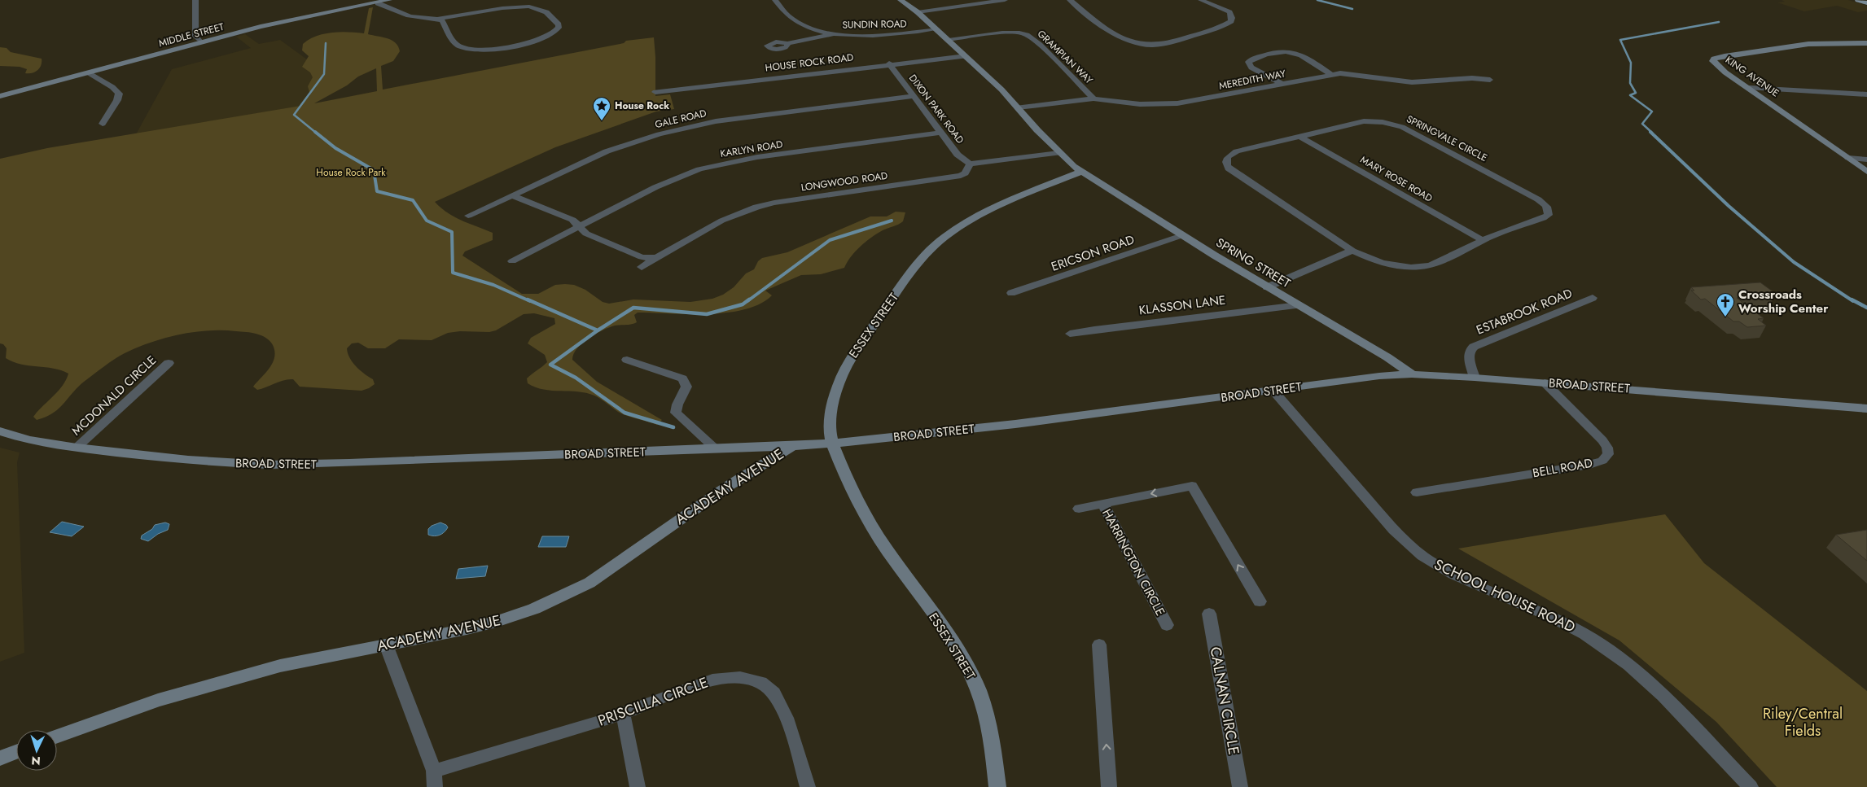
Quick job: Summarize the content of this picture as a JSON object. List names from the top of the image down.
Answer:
{
  "streets": {
    "street": [
      "SUNDIN ROAD",
      "MIDDLE STREET",
      "GRAMPIAN WAY",
      "HOUSE ROCK ROAD",
      "KING AVENUE",
      "MEREDITH WAY",
      "DIXON PARK ROAD",
      "GALE ROAD",
      "SPRINGVALE CIRCLE",
      "KARLYN ROAD",
      "MARY ROSE ROAD",
      "LONGWOOD ROAD",
      "ERICSON ROAD",
      "SPRING STREET",
      "KLASSON LANE",
      "ESTABROOK ROAD",
      "ESSEX STREET",
      "BROAD STREET",
      "MCDONALD CIRCLE",
      "BELL ROAD",
      "ACADEMY AVENUE",
      "HARRINGTON CIRCLE",
      "SCHOOL HOUSE ROAD",
      "CALNAN CIRCLE",
      "PRISCILLA CIRCLE"
    ]
  },
  "crossings": [
    ["GRAMPIAN WAY", "MEREDITH WAY"],
    ["HOUSE ROCK ROAD", "DIXON PARK ROAD"],
    ["DIXON PARK ROAD", "GALE ROAD"],
    ["DIXON PARK ROAD", "KARLYN ROAD"],
    ["DIXON PARK ROAD", "LONGWOOD ROAD"],
    ["SPRINGVALE CIRCLE", "MARY ROSE ROAD"],
    ["ERICSON ROAD", "SPRING STREET"],
    ["SPRING STREET", "KLASSON LANE"],
    ["SPRING STREET", "ESSEX STREET"],
    ["SPRING STREET", "BROAD STREET"],
    ["ESTABROOK ROAD", "BROAD STREET"],
    ["ESSEX STREET", "BROAD STREET"],
    ["BROAD STREET", "MCDONALD CIRCLE"],
    ["BROAD STREET", "BELL ROAD"],
    ["BROAD STREET", "ACADEMY AVENUE"],
    ["BROAD STREET", "SCHOOL HOUSE ROAD"]
  ],
  "one_way": ["HARRINGTON CIRCLE"],
  "parks": ["House Rock Park", "Riley/Central Fields"],
  "places": {
    "place": ["House Rock"],
    "church": ["Crossroads Worship Center"]
  },
  "north": "bottom"
}
